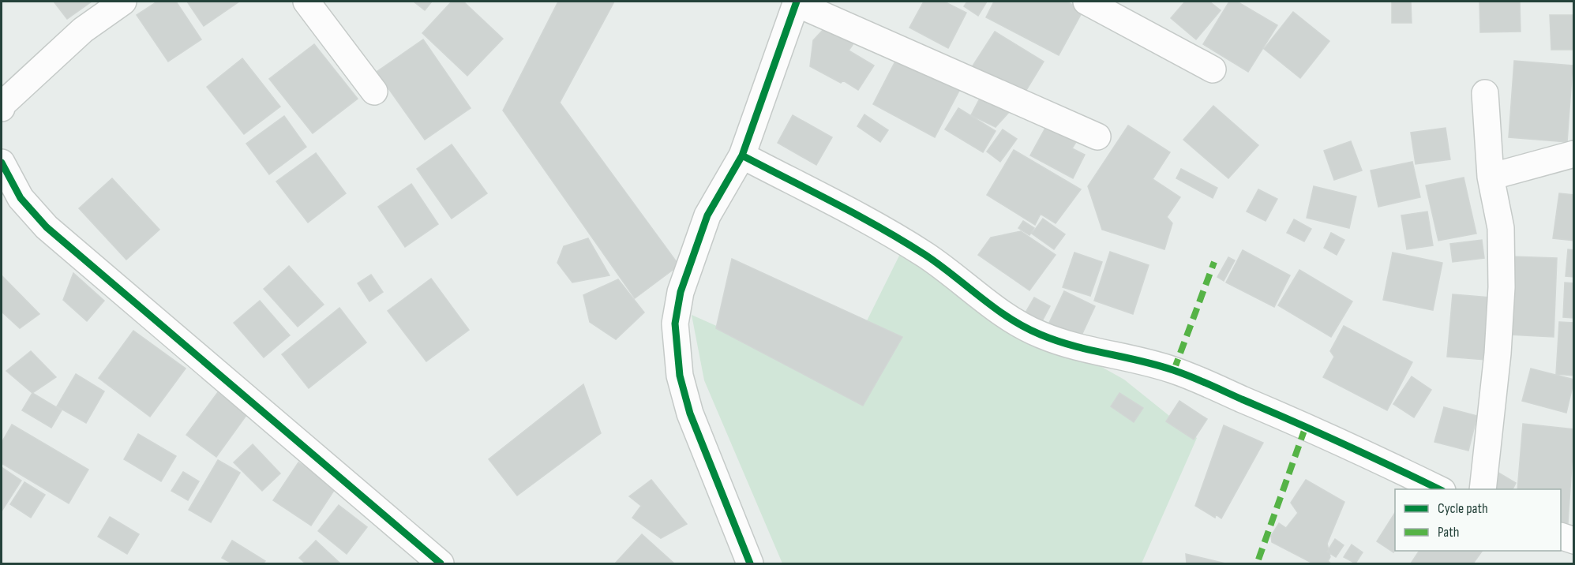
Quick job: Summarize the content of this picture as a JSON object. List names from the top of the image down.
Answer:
{
  "legend": ["Cycle path", "Path"]
}
